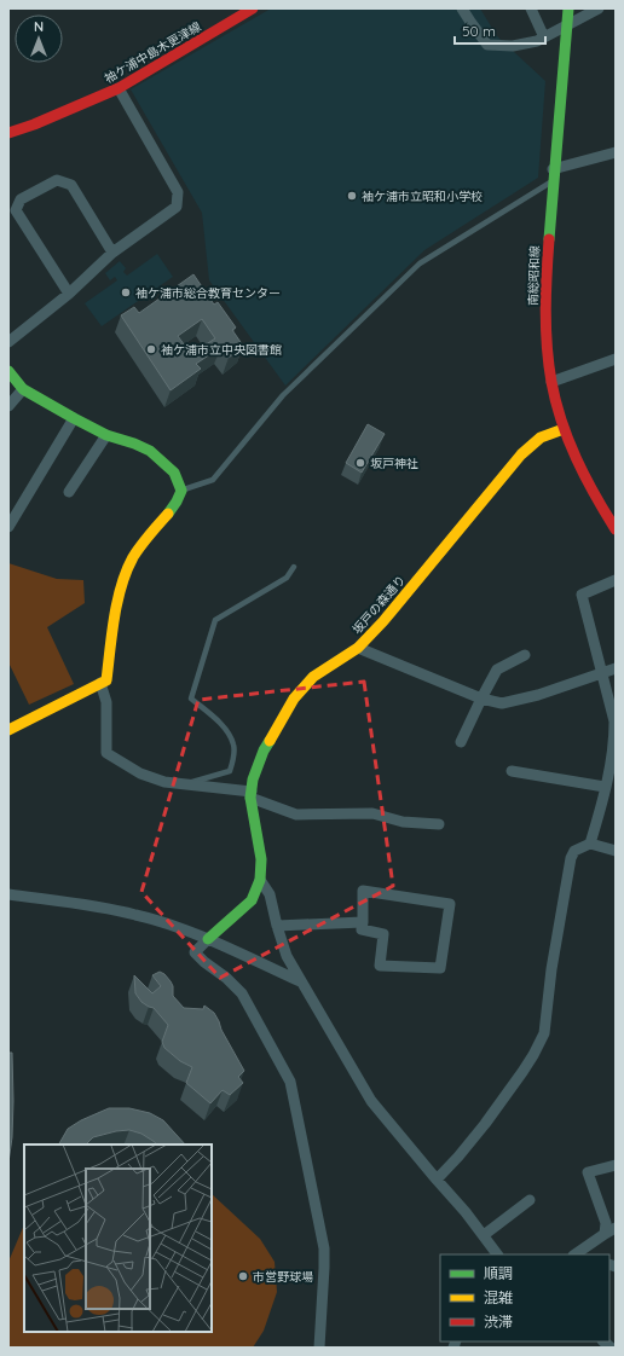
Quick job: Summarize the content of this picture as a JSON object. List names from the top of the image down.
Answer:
{
  "streets": {
    "street": ["袖ケ浦中島木更津線", "南総昭和線", "坂戸の森通り"]
  },
  "crossings": [
    ["南総昭和線", "坂戸の森通り"]
  ],
  "places": [
    "袖ケ浦市立昭和小学校",
    "袖ケ浦市総合教育センター",
    "袖ケ浦市立中央図書館",
    "坂戸神社",
    "市営野球場"
  ],
  "legend": ["順調", "混雑", "渋滞"],
  "scale_bar": "50 m",
  "north": "top"
}
